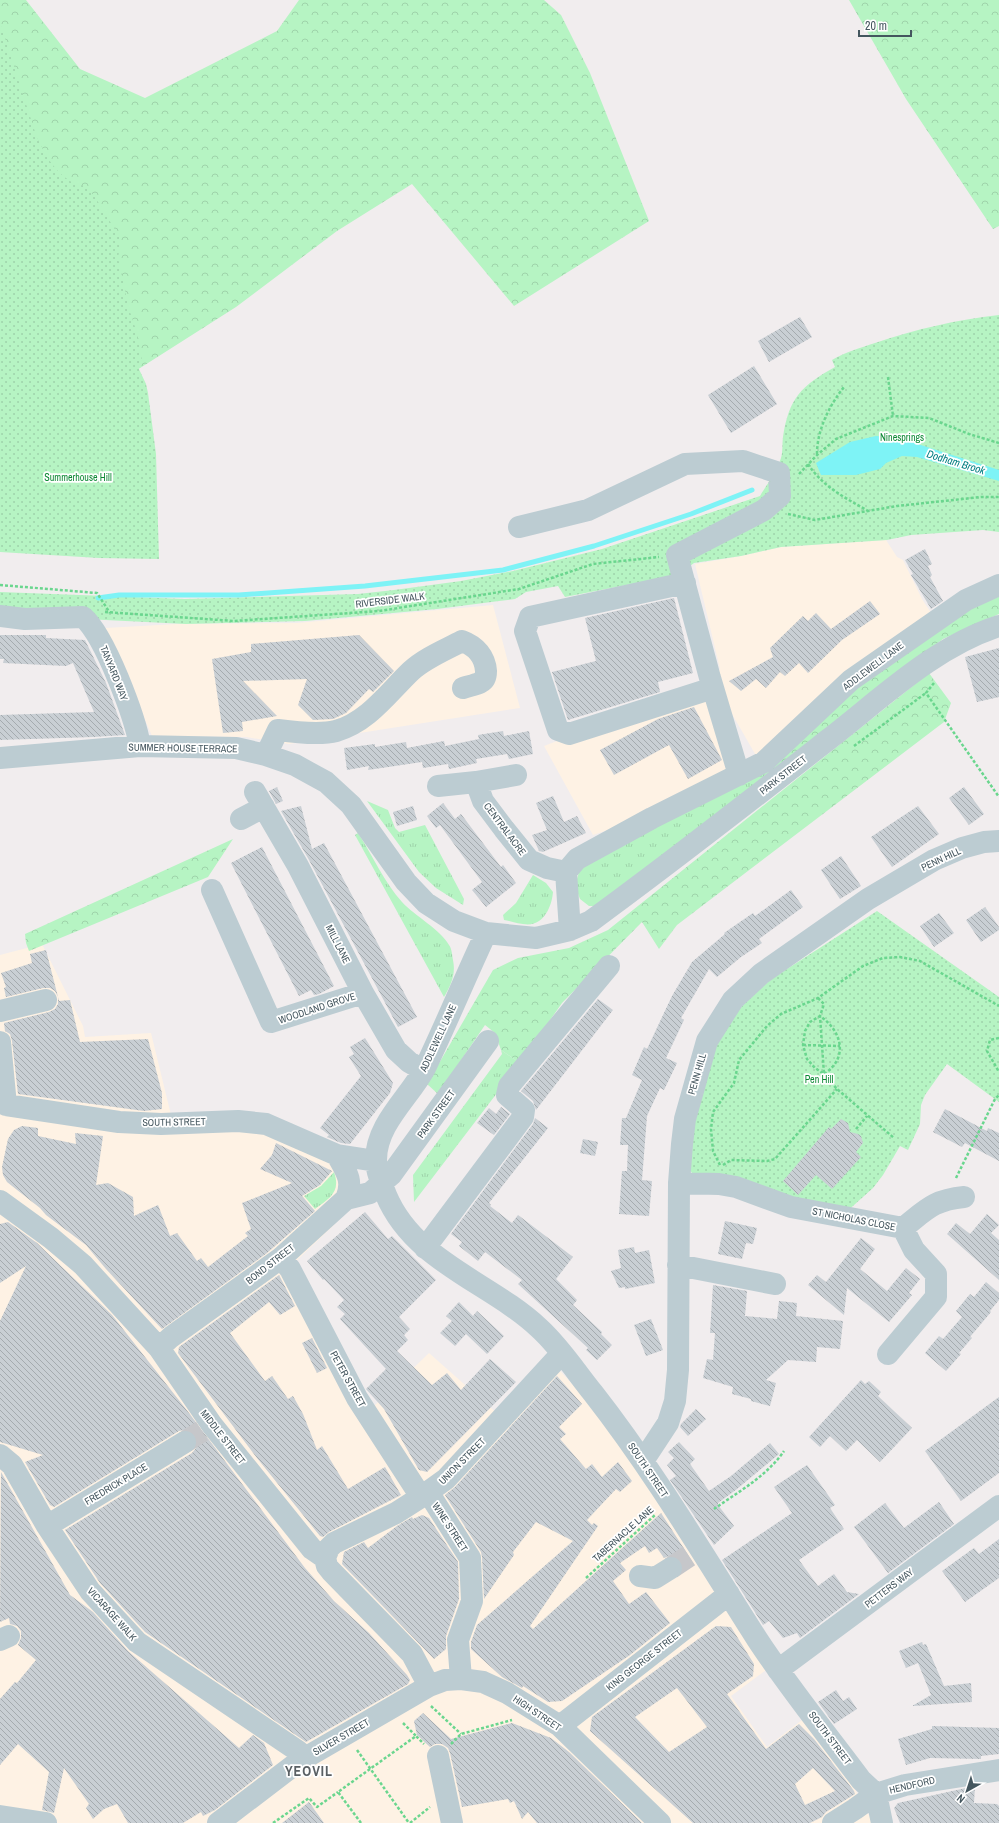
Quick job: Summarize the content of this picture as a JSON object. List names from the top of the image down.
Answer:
{
  "streets": {
    "street": [
      "ADDLEWELL LANE",
      "TANYARD WAY",
      "SUMMER HOUSE TERRACE",
      "PARK STREET",
      "CENTRAL ACRE",
      "PENN HILL",
      "MILL LANE",
      "WOODLAND GROVE",
      "SOUTH STREET",
      "ST NICHOLAS CLOSE",
      "BOND STREET",
      "PETER STREET",
      "MIDDLE STREET",
      "UNION STREET",
      "FREDRICK PLACE",
      "WINE STREET",
      "PETTERS WAY",
      "VICARAGE WALK",
      "KING GEORGE STREET",
      "HIGH STREET",
      "SILVER STREET",
      "HENDFORD"
    ],
    "path": ["RIVERSIDE WALK", "TABERNACLE LANE"]
  },
  "crossings": [
    ["ADDLEWELL LANE", "SUMMER HOUSE TERRACE"],
    ["ADDLEWELL LANE", "PARK STREET"],
    ["ADDLEWELL LANE", "CENTRAL ACRE"],
    ["ADDLEWELL LANE", "MILL LANE"],
    ["ADDLEWELL LANE", "SOUTH STREET"],
    ["ADDLEWELL LANE", "BOND STREET"],
    ["TANYARD WAY", "SUMMER HOUSE TERRACE"],
    ["SUMMER HOUSE TERRACE", "PARK STREET"],
    ["PARK STREET", "SOUTH STREET"],
    ["PARK STREET", "BOND STREET"],
    ["PENN HILL", "SOUTH STREET"],
    ["PENN HILL", "ST NICHOLAS CLOSE"],
    ["MILL LANE", "WOODLAND GROVE"],
    ["SOUTH STREET", "BOND STREET"],
    ["SOUTH STREET", "UNION STREET"],
    ["SOUTH STREET", "TABERNACLE LANE"],
    ["SOUTH STREET", "PETTERS WAY"],
    ["SOUTH STREET", "KING GEORGE STREET"],
    ["SOUTH STREET", "HENDFORD"],
    ["BOND STREET", "PETER STREET"],
    ["BOND STREET", "MIDDLE STREET"],
    ["PETER STREET", "UNION STREET"],
    ["PETER STREET", "WINE STREET"],
    ["MIDDLE STREET", "UNION STREET"],
    ["MIDDLE STREET", "FREDRICK PLACE"],
    ["MIDDLE STREET", "HIGH STREET"],
    ["MIDDLE STREET", "SILVER STREET"],
    ["UNION STREET", "WINE STREET"],
    ["FREDRICK PLACE", "VICARAGE WALK"],
    ["WINE STREET", "HIGH STREET"],
    ["VICARAGE WALK", "SILVER STREET"],
    ["KING GEORGE STREET", "HIGH STREET"],
    ["HIGH STREET", "SILVER STREET"]
  ],
  "districts": ["YEOVIL"],
  "water": ["Dodham Brook"],
  "parks": ["Ninesprings", "Summerhouse Hill", "Pen Hill"],
  "scale_bar": "20 m",
  "north": "bottom left"
}
